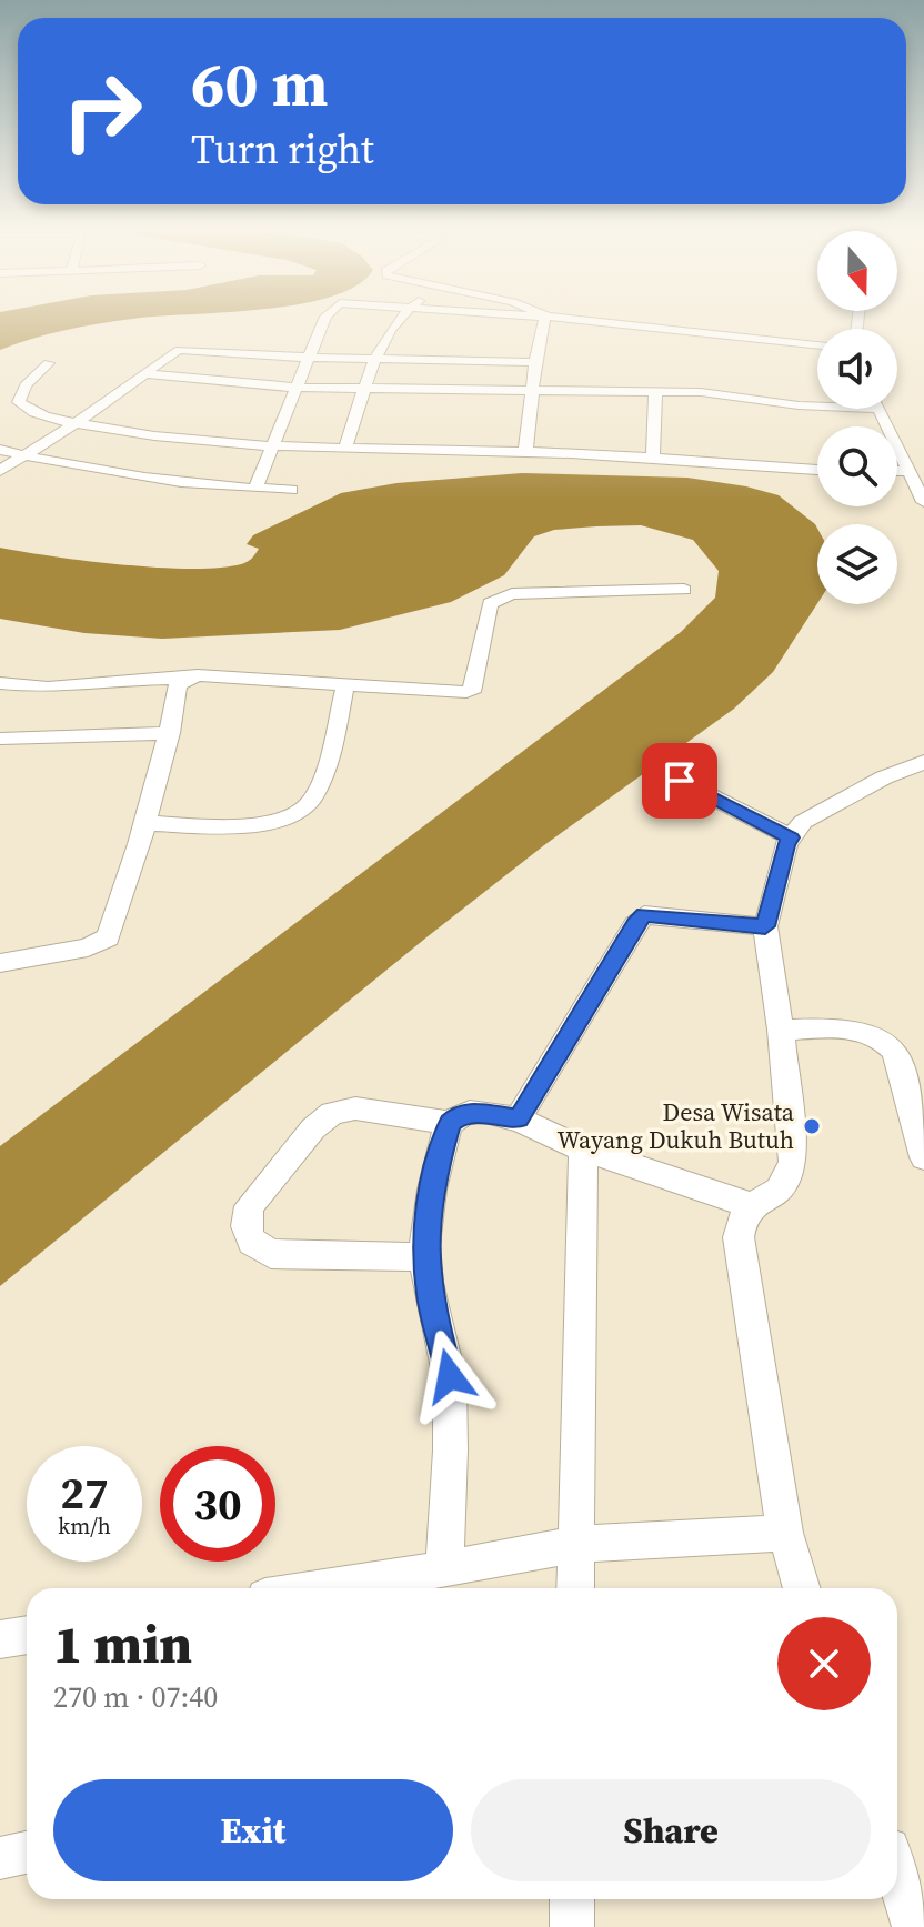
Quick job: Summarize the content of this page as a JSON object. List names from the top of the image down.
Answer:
{
  "places": ["Desa Wisata Wayang Dukuh Butuh"],
  "north": "bottom",
  "page": {
    "turn": ["60 m", "Turn right"],
    "speed": "27 km/h",
    "limit": "30",
    "heading": ["1 min", "270 m · 07:40"],
    "buttons": ["Exit", "Share"]
  }
}
